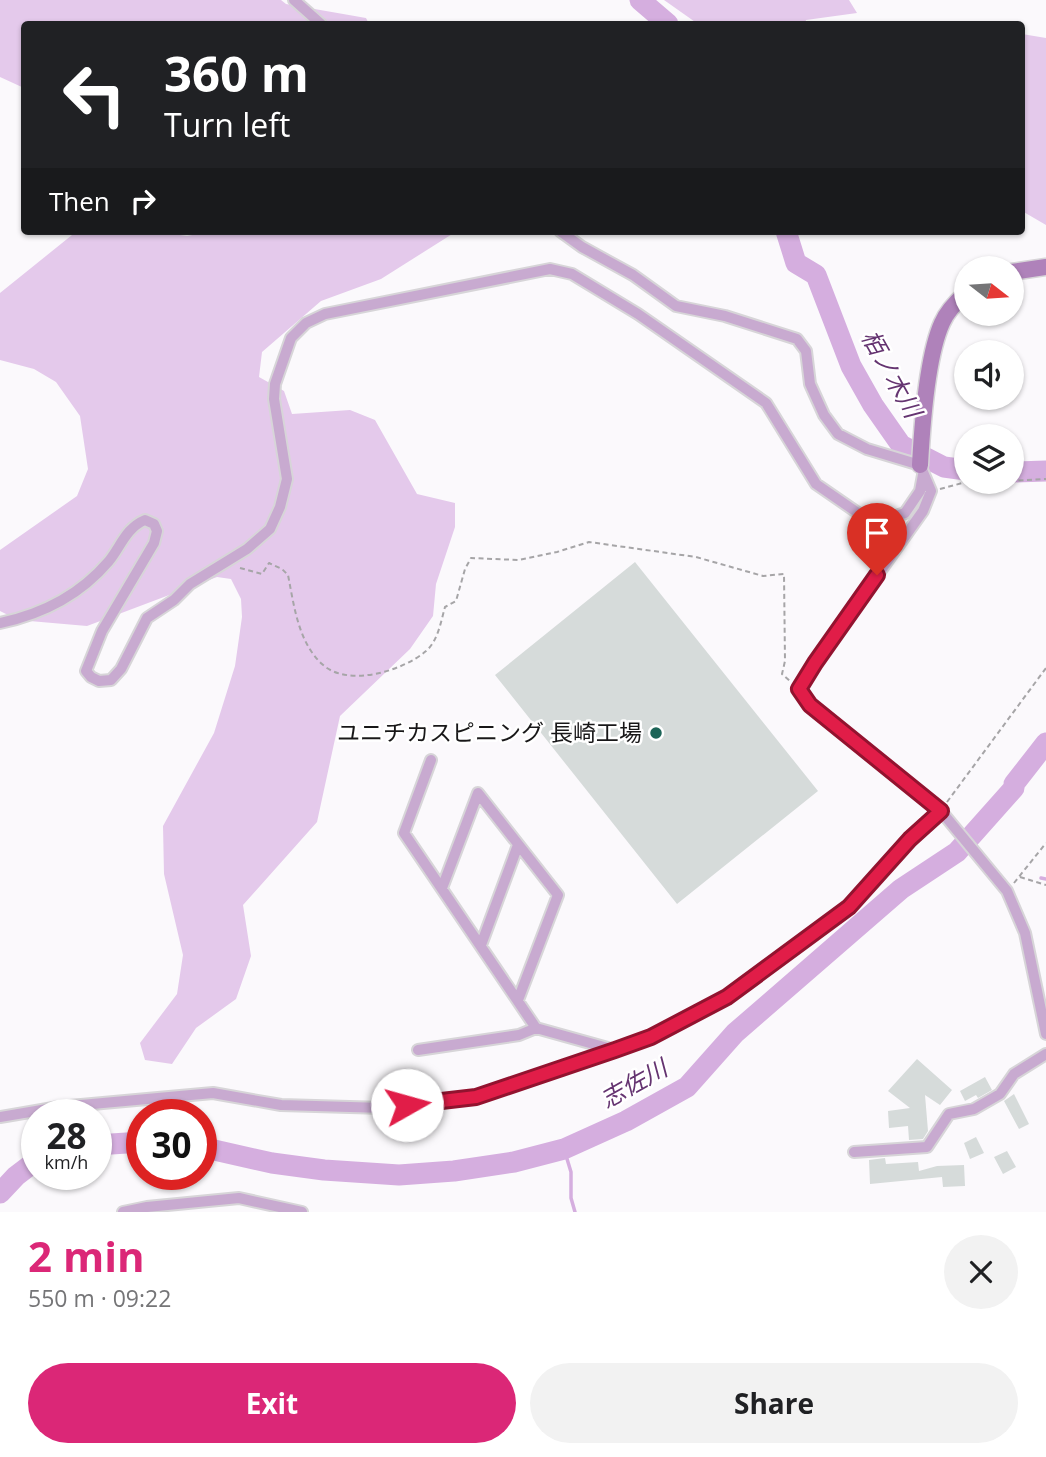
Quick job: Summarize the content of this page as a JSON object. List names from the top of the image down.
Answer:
{
  "water": ["栢ノ木川", "志佐川"],
  "places": ["ユニチカスピニング 長崎工場"],
  "north": "right",
  "page": {
    "turn": ["360 m", "Turn left"],
    "then": "Then",
    "speed": "28 km/h",
    "limit": "30",
    "heading": ["2 min", "550 m · 09:22"],
    "buttons": ["Exit", "Share"]
  }
}
